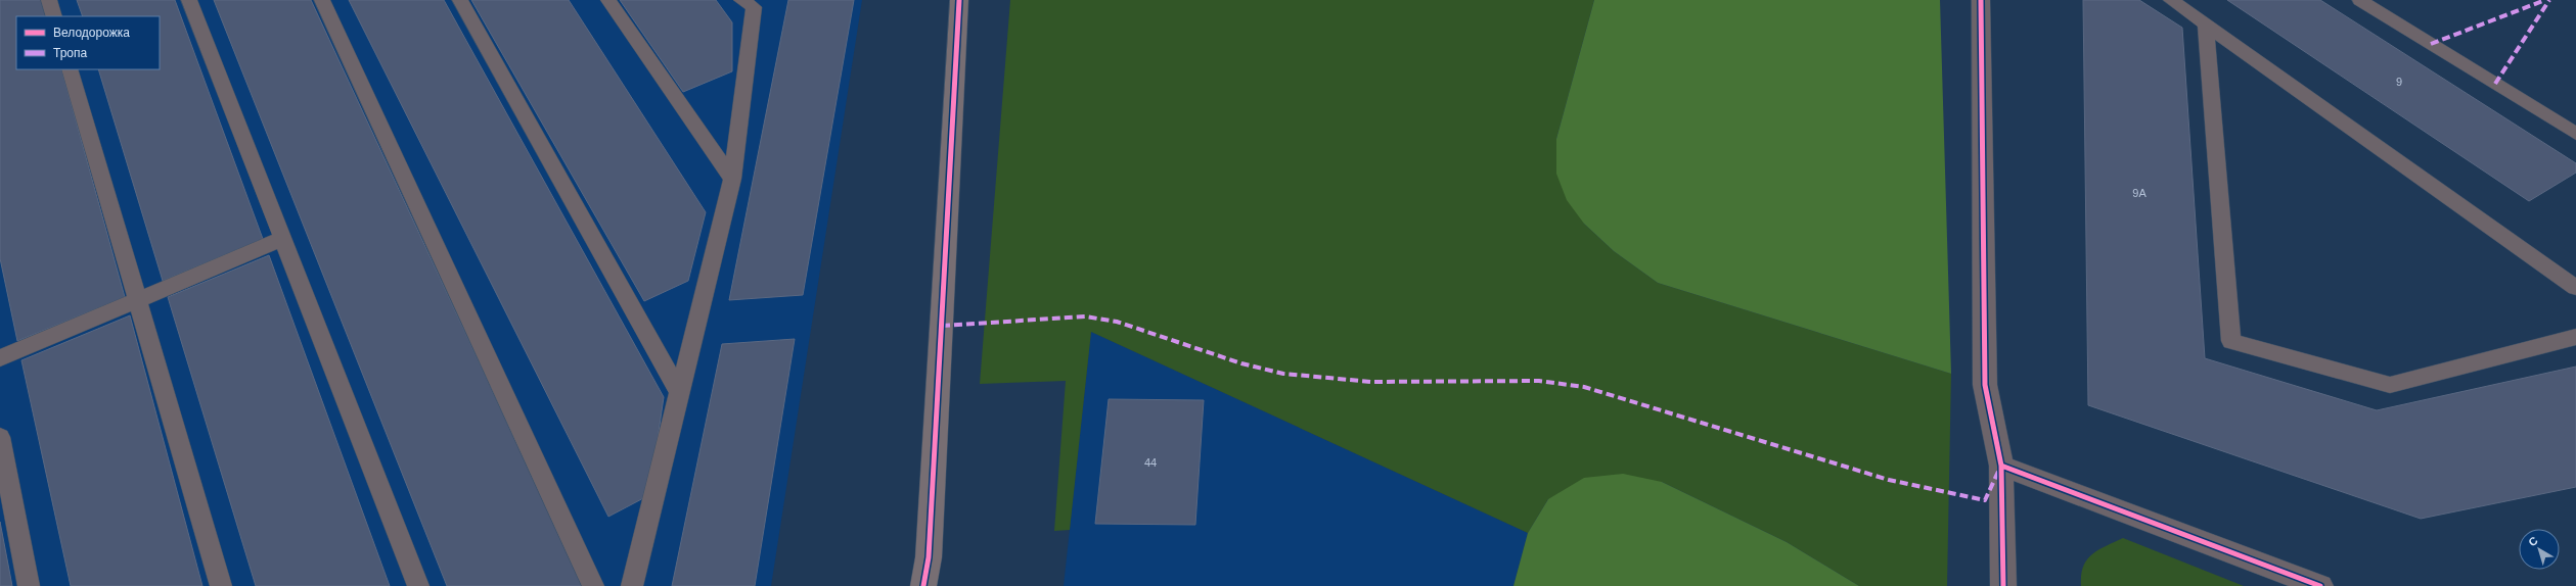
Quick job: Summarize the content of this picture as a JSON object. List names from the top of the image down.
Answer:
{
  "house_numbers": ["9", "9А", "44"],
  "legend": ["Велодорожка", "Тропа"],
  "north": "top left"
}
